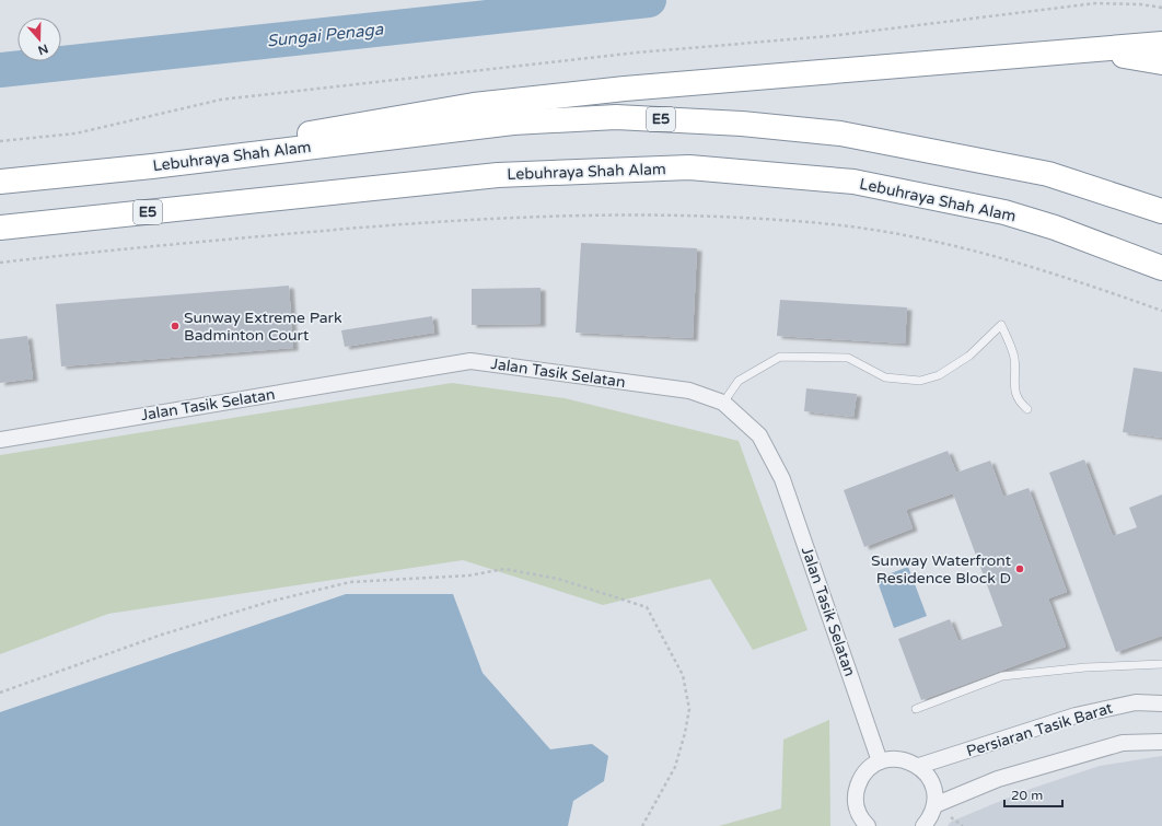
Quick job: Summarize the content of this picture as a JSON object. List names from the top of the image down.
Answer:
{
  "streets": {
    "highway": ["E5", "Lebuhraya Shah Alam"],
    "street": ["Jalan Tasik Selatan", "Persiaran Tasik Barat"]
  },
  "water": ["Sungai Penaga"],
  "places": ["Sunway Extreme Park Badminton Court", "Sunway Waterfront Residence Block D"],
  "scale_bar": "20 m",
  "north": "bottom"
}
